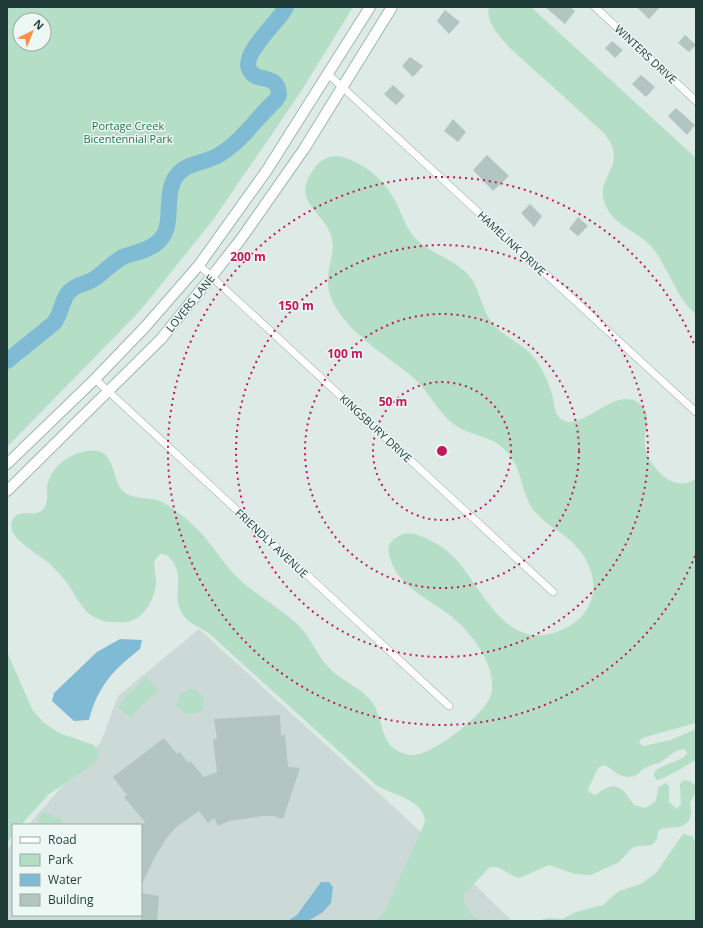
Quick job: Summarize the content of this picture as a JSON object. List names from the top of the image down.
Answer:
{
  "streets": {
    "street": [
      "WINTERS DRIVE",
      "HAMELINK DRIVE",
      "LOVERS LANE",
      "KINGSBURY DRIVE",
      "FRIENDLY AVENUE"
    ]
  },
  "crossings": [
    ["HAMELINK DRIVE", "LOVERS LANE"],
    ["LOVERS LANE", "KINGSBURY DRIVE"],
    ["LOVERS LANE", "FRIENDLY AVENUE"]
  ],
  "parks": ["Portage Creek Bicentennial Park"],
  "legend": [
    "Road",
    "Park",
    "Water",
    "Building"
  ],
  "north": "top right",
  "rings": [
    "200 m",
    "150 m",
    "100 m",
    "50 m"
  ]
}
